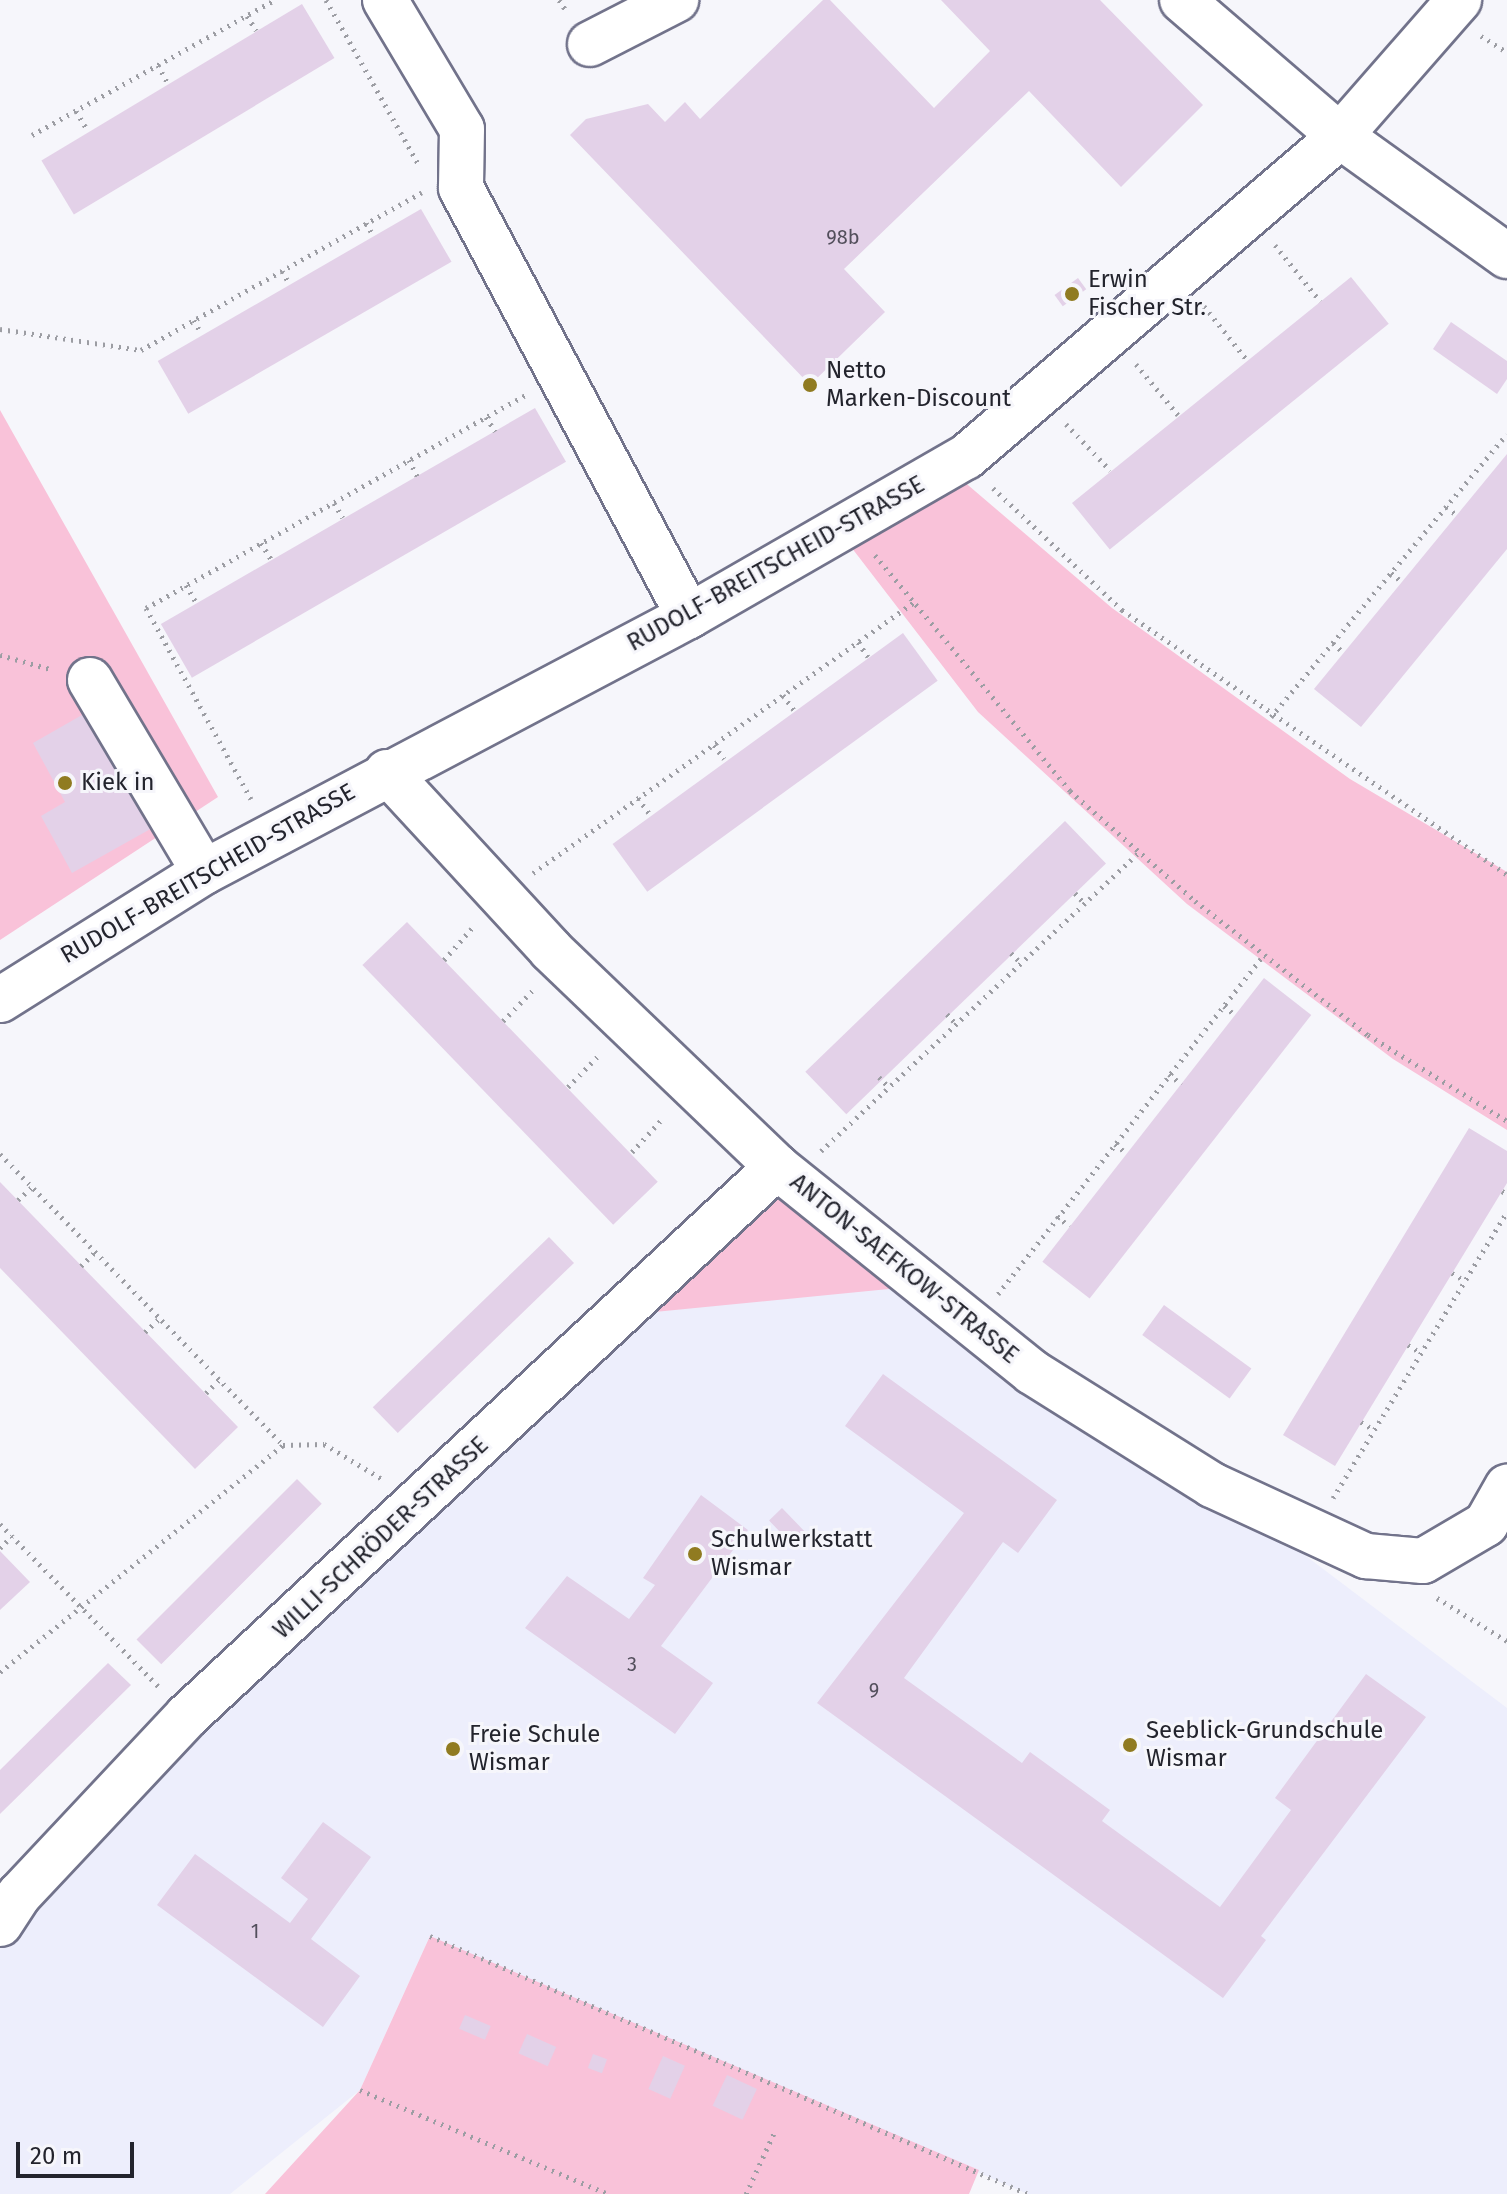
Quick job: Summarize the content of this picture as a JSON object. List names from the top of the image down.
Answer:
{
  "streets": {
    "street": ["RUDOLF-BREITSCHEID-STRASSE", "ANTON-SAEFKOW-STRASSE", "WILLI-SCHRÖDER-STRASSE"]
  },
  "crossings": [
    ["RUDOLF-BREITSCHEID-STRASSE", "ANTON-SAEFKOW-STRASSE"],
    ["ANTON-SAEFKOW-STRASSE", "WILLI-SCHRÖDER-STRASSE"]
  ],
  "places": [
    "Erwin Fischer Str.",
    "Netto Marken-Discount",
    "Kiek in",
    "Schulwerkstatt Wismar",
    "Seeblick-Grundschule Wismar",
    "Freie Schule Wismar"
  ],
  "house_numbers": [
    "98b",
    "3",
    "9",
    "1"
  ],
  "scale_bar": "20 m"
}
